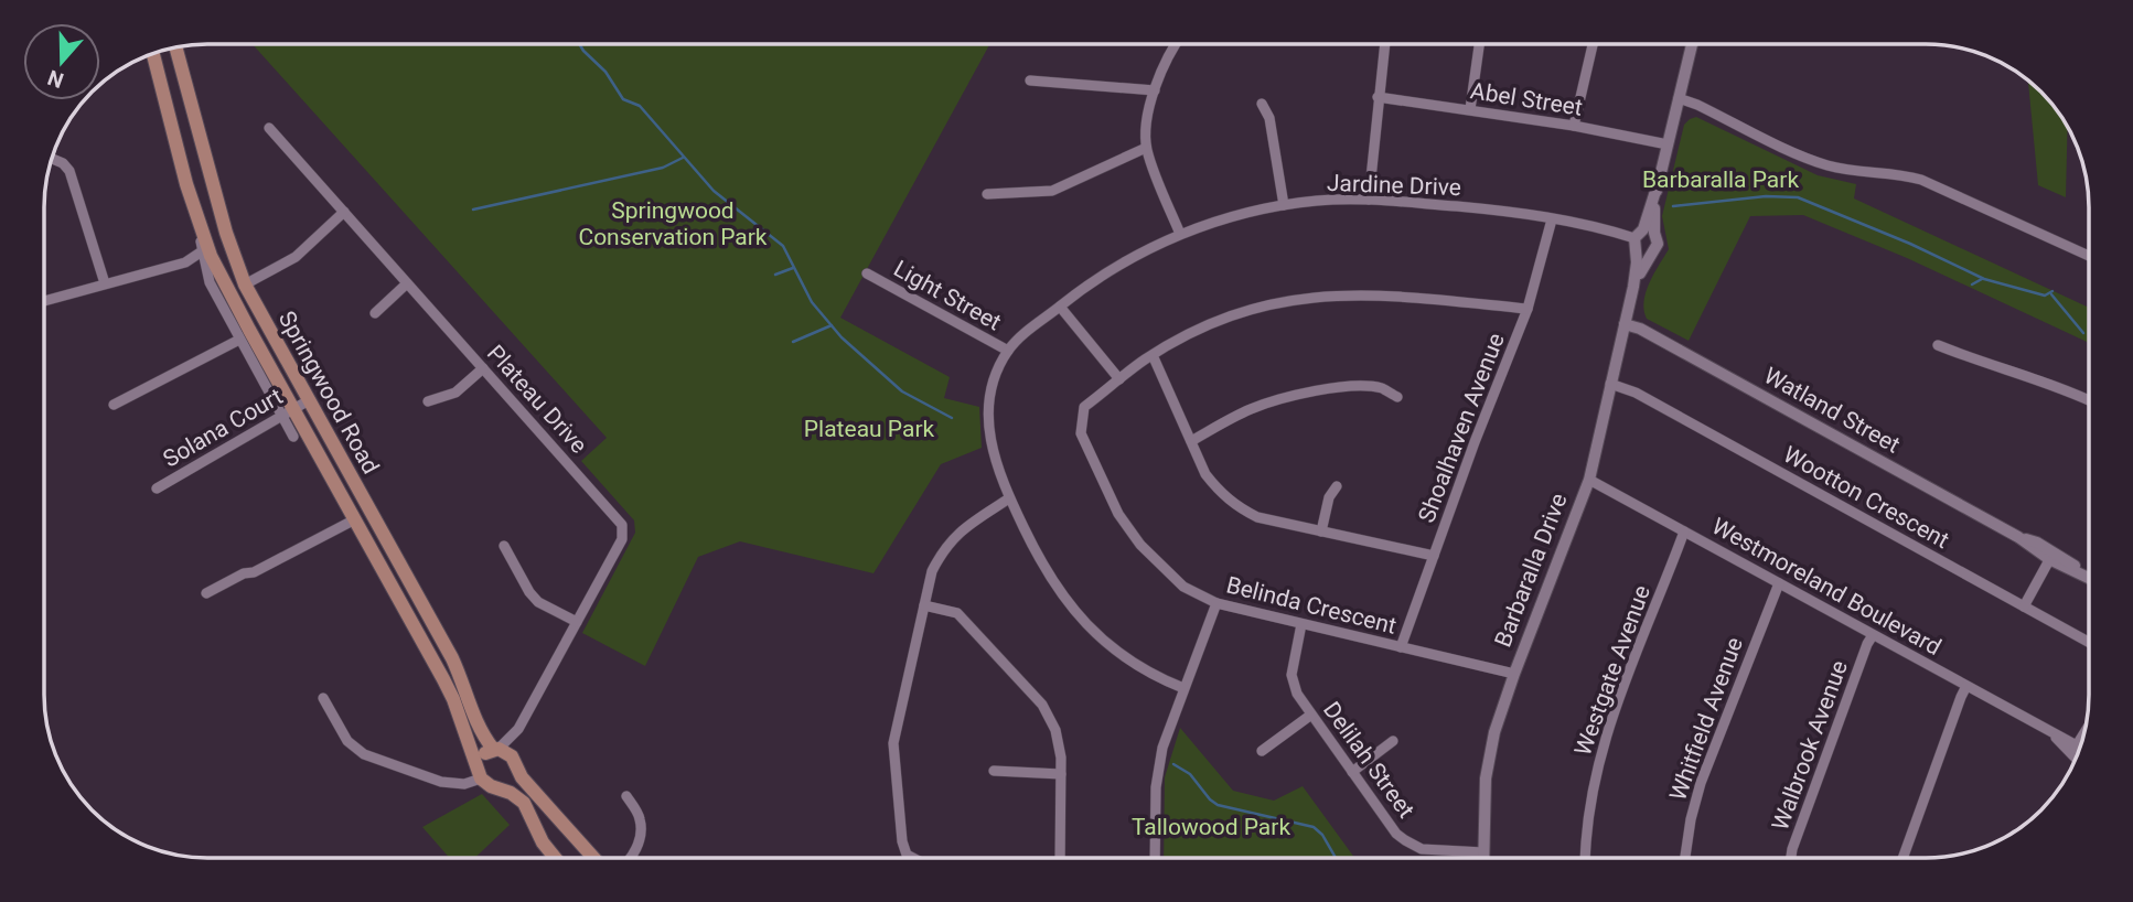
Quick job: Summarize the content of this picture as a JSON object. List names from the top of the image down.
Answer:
{
  "streets": {
    "main road": ["Springwood Road"],
    "street": [
      "Abel Street",
      "Jardine Drive",
      "Light Street",
      "Plateau Drive",
      "Watland Street",
      "Solana Court",
      "Shoalhaven Avenue",
      "Wootton Crescent",
      "Barbaralla Drive",
      "Westmoreland Boulevard",
      "Belinda Crescent",
      "Westgate Avenue",
      "Whitfield Avenue",
      "Walbrook Avenue",
      "Delilah Street"
    ]
  },
  "crossings": [
    ["Abel Street", "Barbaralla Drive"],
    ["Jardine Drive", "Light Street"],
    ["Jardine Drive", "Shoalhaven Avenue"],
    ["Jardine Drive", "Barbaralla Drive"],
    ["Springwood Road", "Plateau Drive"],
    ["Springwood Road", "Solana Court"],
    ["Watland Street", "Barbaralla Drive"],
    ["Shoalhaven Avenue", "Belinda Crescent"],
    ["Wootton Crescent", "Barbaralla Drive"],
    ["Barbaralla Drive", "Westmoreland Boulevard"],
    ["Barbaralla Drive", "Belinda Crescent"],
    ["Barbaralla Drive", "Delilah Street"],
    ["Westmoreland Boulevard", "Westgate Avenue"],
    ["Westmoreland Boulevard", "Whitfield Avenue"],
    ["Westmoreland Boulevard", "Walbrook Avenue"],
    ["Belinda Crescent", "Delilah Street"]
  ],
  "parks": [
    "Barbaralla Park",
    "Springwood Conservation Park",
    "Plateau Park",
    "Tallowood Park"
  ],
  "north": "bottom"
}
